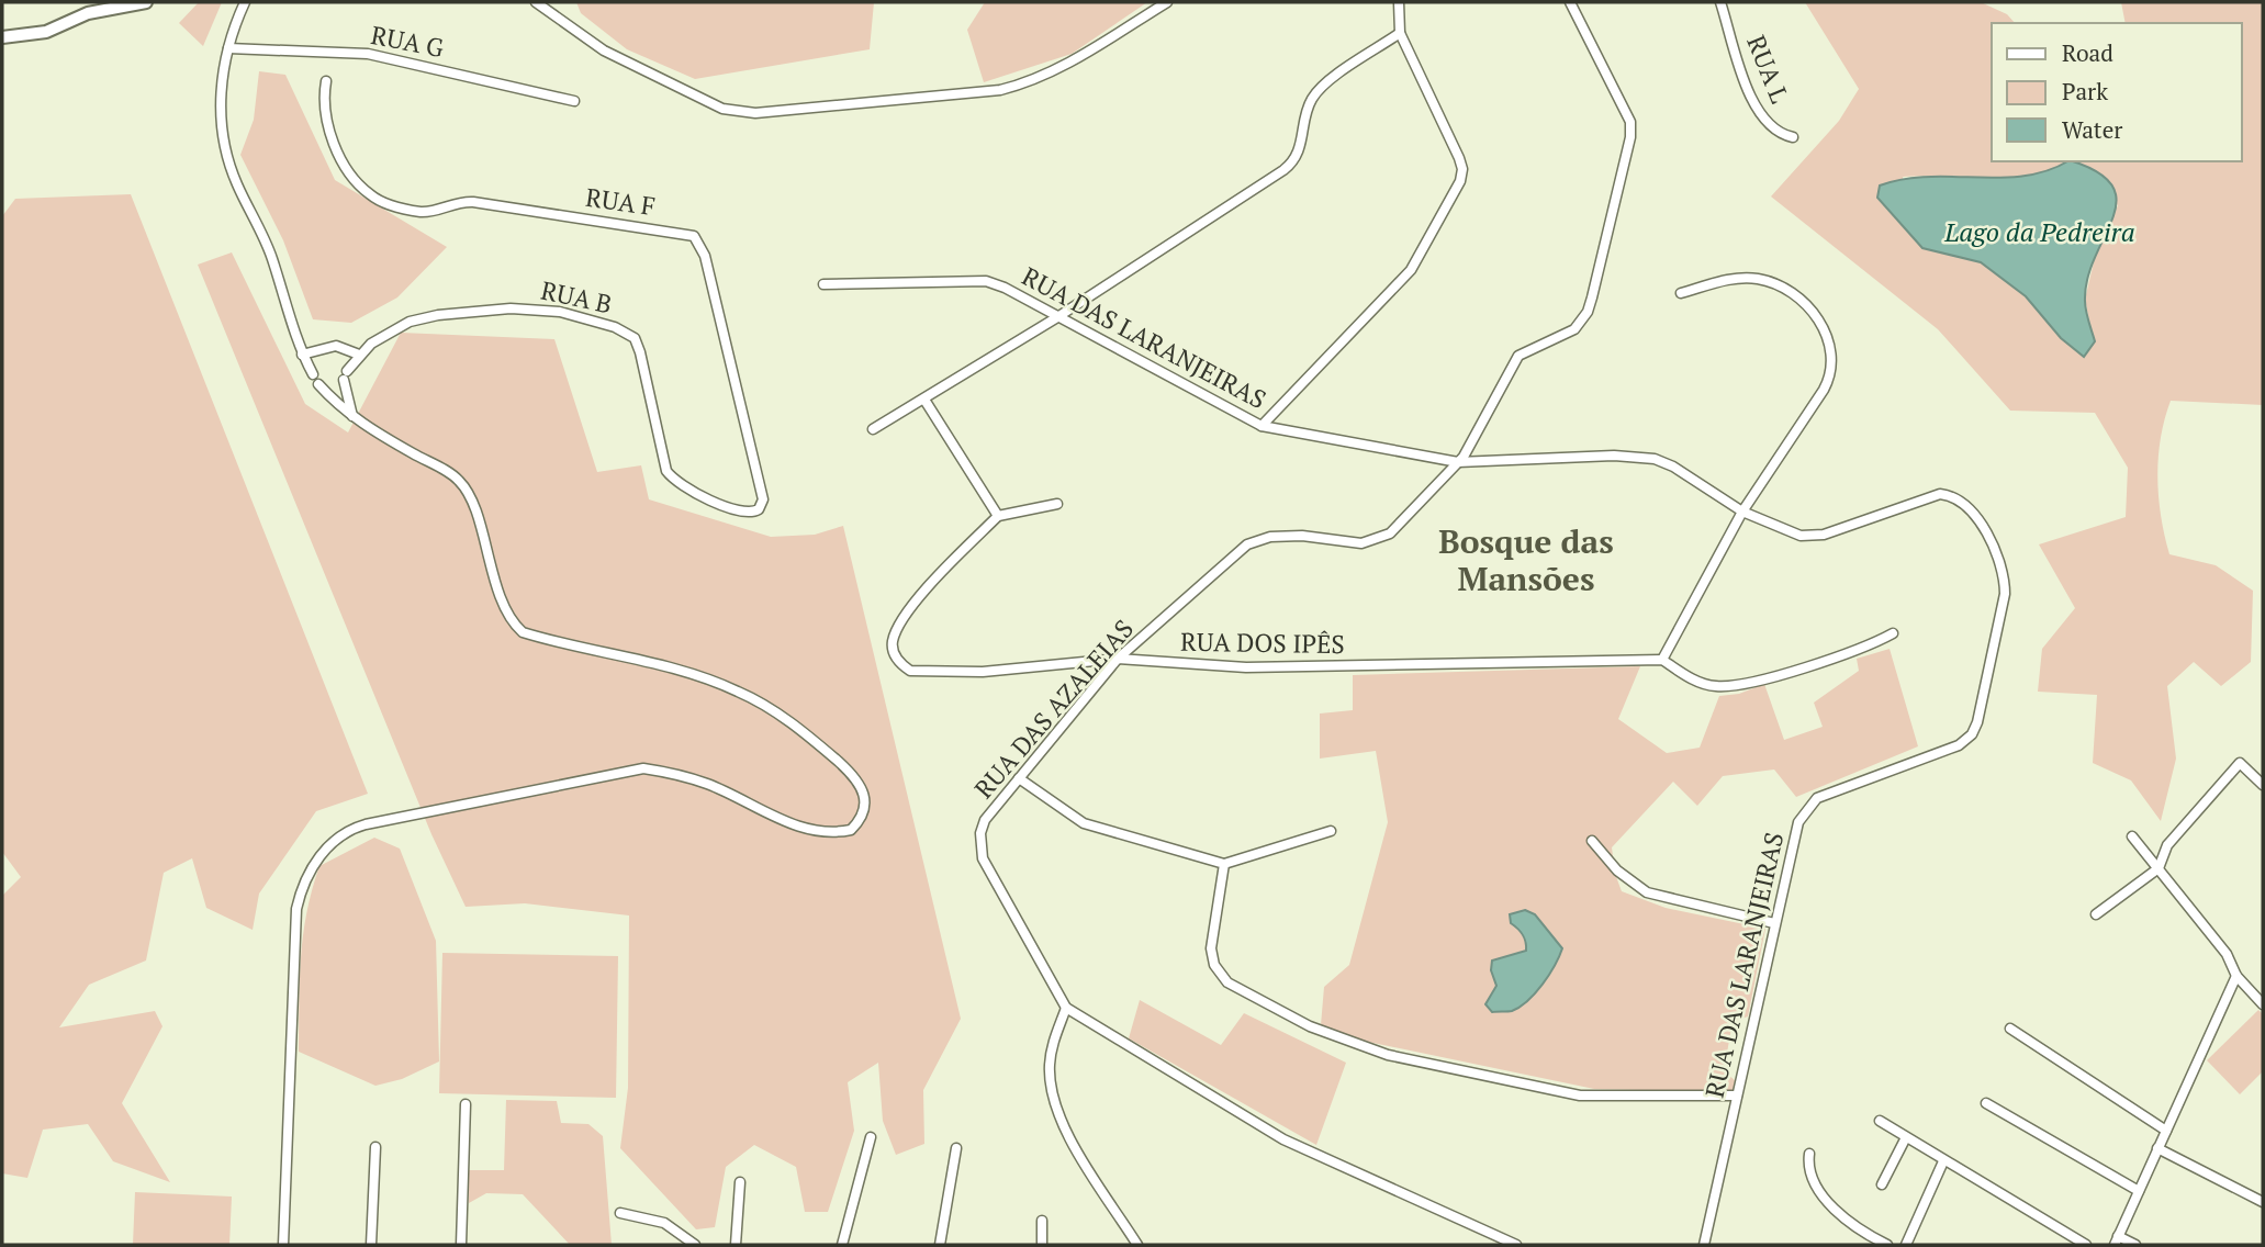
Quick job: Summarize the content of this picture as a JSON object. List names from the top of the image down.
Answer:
{
  "streets": {
    "street": [
      "RUA G",
      "RUA L",
      "RUA F",
      "RUA B",
      "RUA DAS LARANJEIRAS",
      "RUA DOS IPÊS",
      "RUA DAS AZALEIAS"
    ]
  },
  "crossings": [
    ["RUA F", "RUA B"],
    ["RUA DAS LARANJEIRAS", "RUA DAS AZALEIAS"],
    ["RUA DOS IPÊS", "RUA DAS AZALEIAS"]
  ],
  "districts": ["Bosque das Mansões"],
  "water": ["Lago da Pedreira"],
  "legend": ["Road", "Park", "Water"]
}
